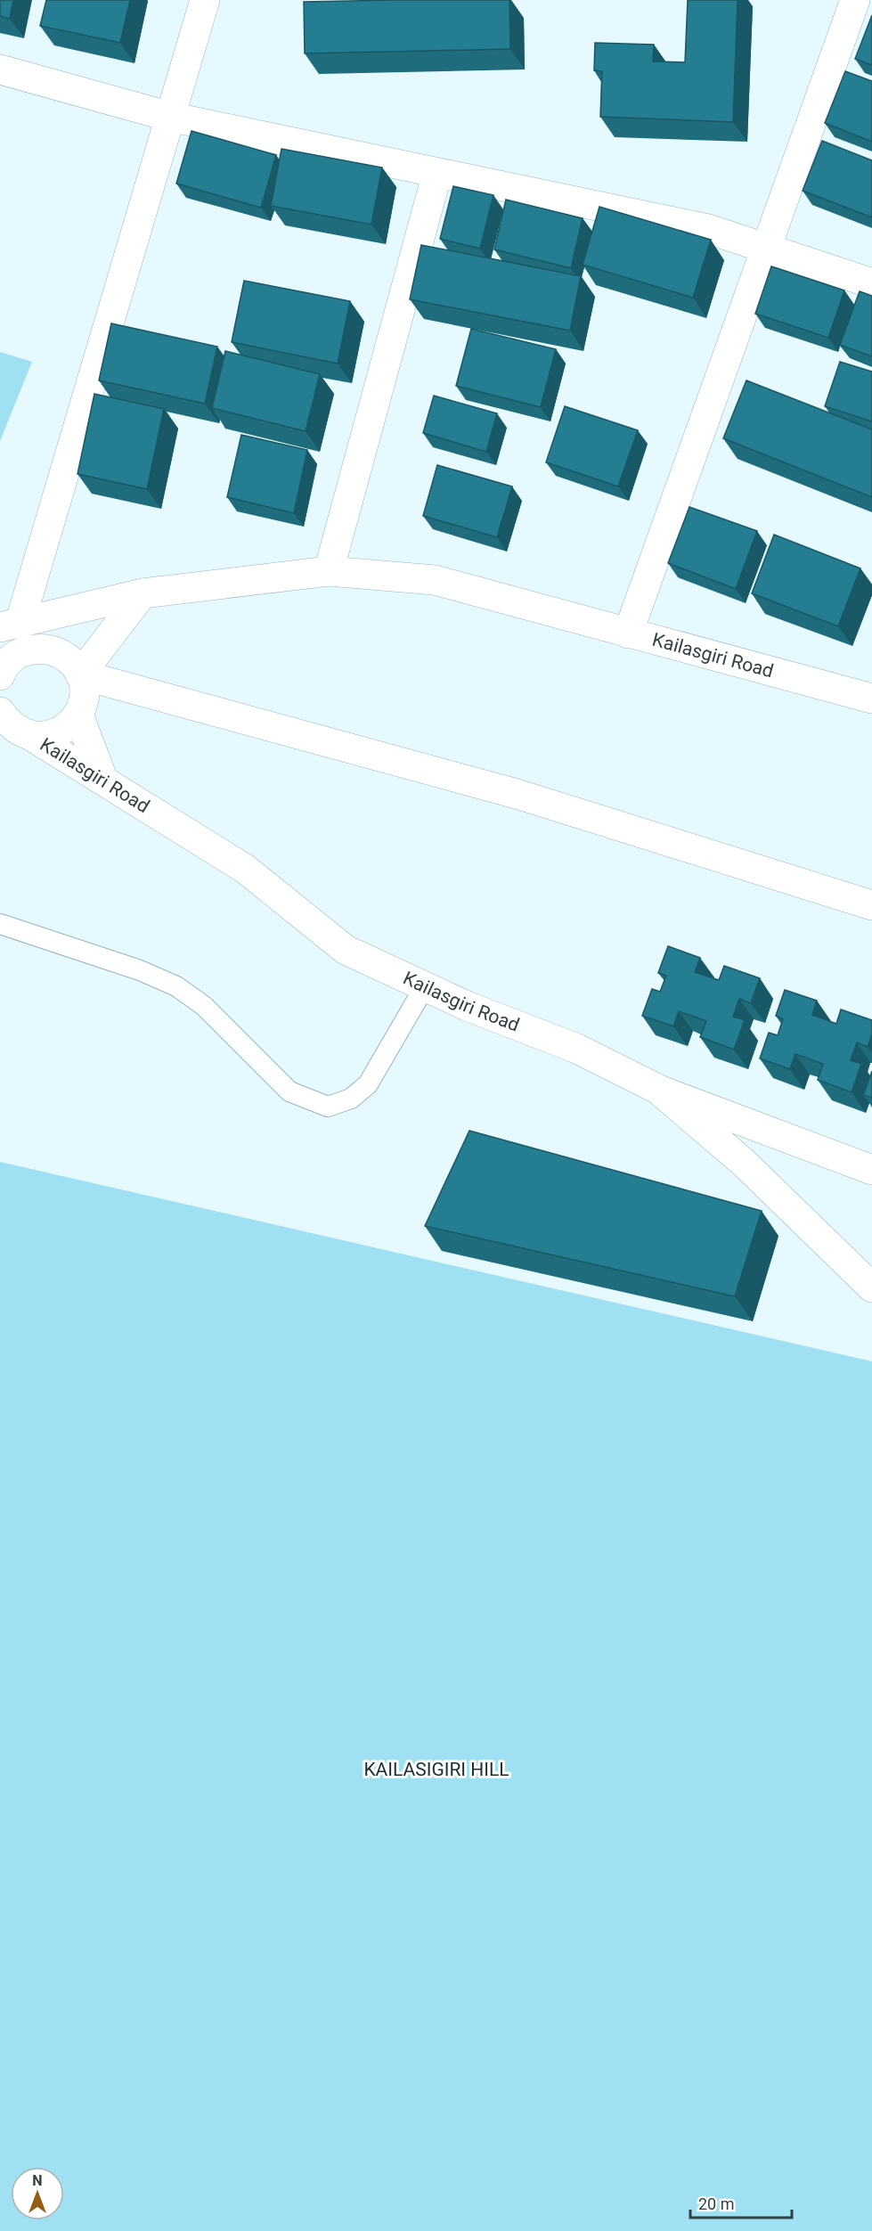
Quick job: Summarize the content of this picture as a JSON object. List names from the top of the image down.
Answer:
{
  "streets": {
    "street": ["Kailasgiri Road"]
  },
  "parks": ["KAILASIGIRI HILL"],
  "scale_bar": "20 m",
  "north": "top"
}
